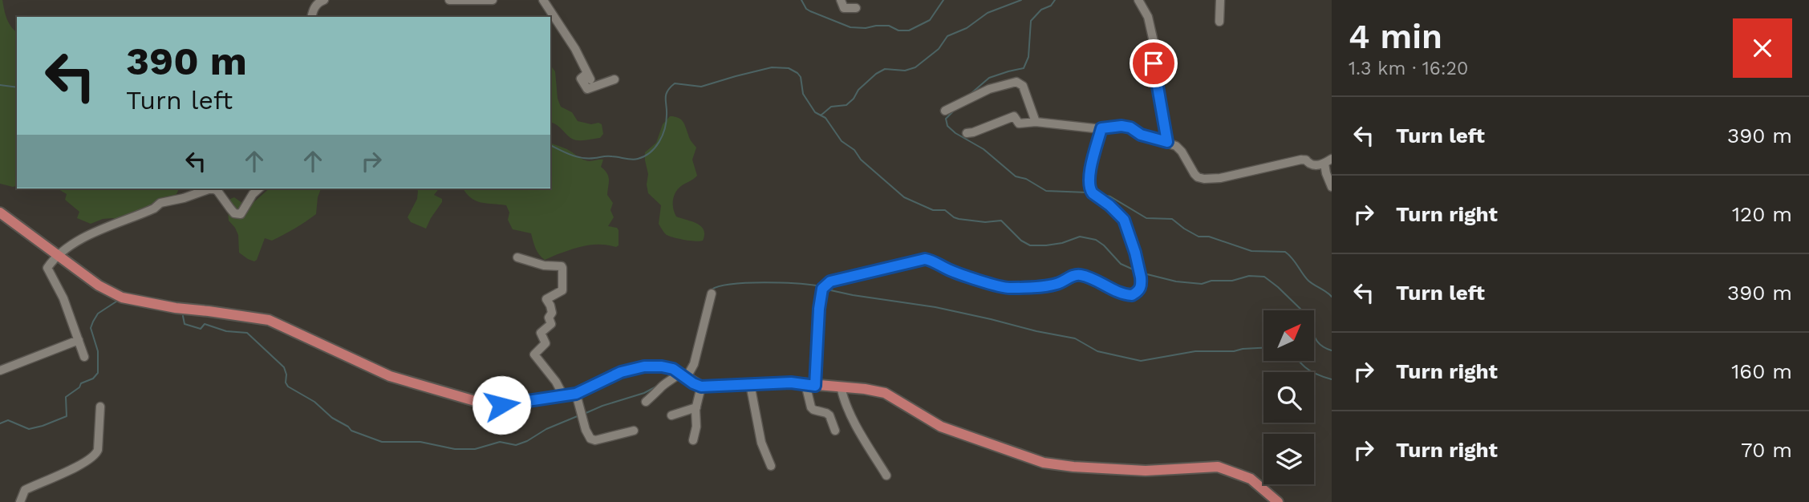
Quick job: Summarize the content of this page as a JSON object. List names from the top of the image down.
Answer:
{
  "north": "top right",
  "page": {
    "heading": ["4 min", "1.3 km · 16:20"],
    "turn": ["390 m", "Turn left"],
    "list": [
      {
        "name": "Turn left",
        "value": "390 m"
      },
      {
        "name": "Turn right",
        "value": "120 m"
      },
      {
        "name": "Turn left",
        "value": "390 m"
      },
      {
        "name": "Turn right",
        "value": "160 m"
      },
      {
        "name": "Turn right",
        "value": "70 m"
      }
    ]
  }
}
